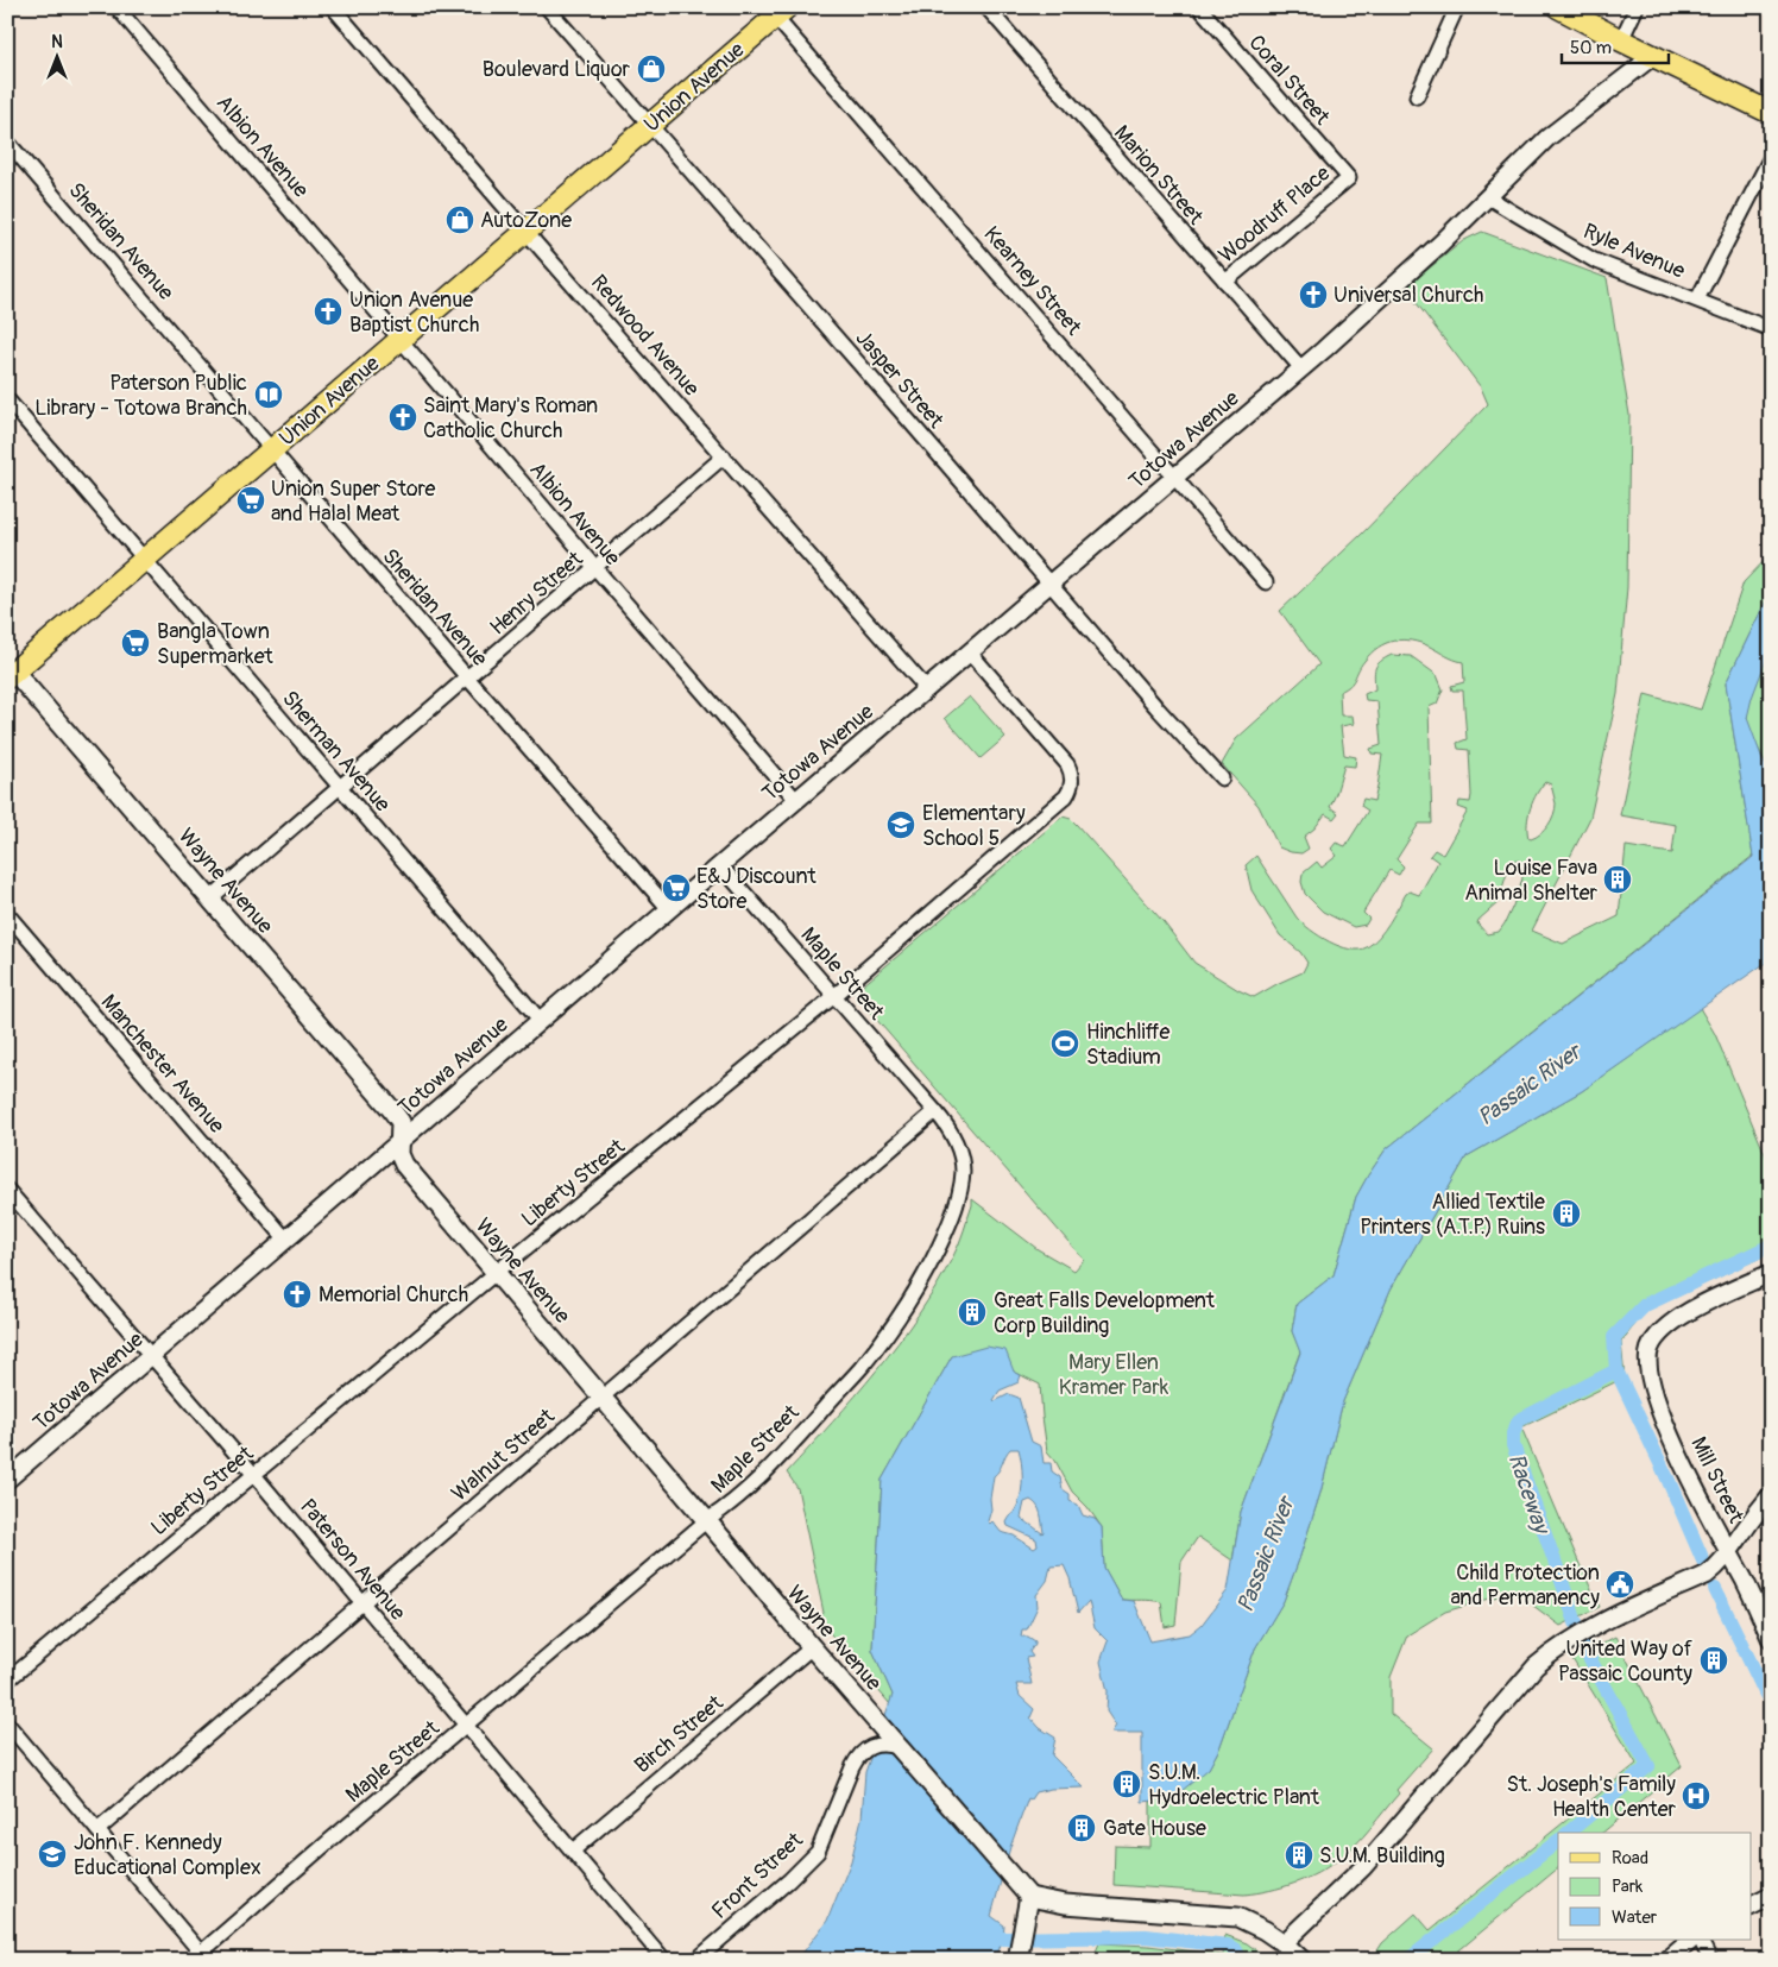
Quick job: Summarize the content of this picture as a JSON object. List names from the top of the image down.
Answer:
{
  "streets": {
    "main road": ["Union Avenue", "Wayne Avenue"],
    "street": [
      "Coral Street",
      "Albion Avenue",
      "Marion Street",
      "Woodruff Place",
      "Sheridan Avenue",
      "Ryle Avenue",
      "Kearney Street",
      "Redwood Avenue",
      "Jasper Street",
      "Totowa Avenue",
      "Henry Street",
      "Sherman Avenue",
      "Maple Street",
      "Manchester Avenue",
      "Liberty Street",
      "Walnut Street",
      "Mill Street",
      "Paterson Avenue",
      "Birch Street",
      "Front Street"
    ]
  },
  "crossings": [
    ["Coral Street", "Woodruff Place"],
    ["Union Avenue", "Albion Avenue"],
    ["Union Avenue", "Sheridan Avenue"],
    ["Union Avenue", "Kearney Street"],
    ["Union Avenue", "Redwood Avenue"],
    ["Union Avenue", "Jasper Street"],
    ["Union Avenue", "Sherman Avenue"],
    ["Union Avenue", "Wayne Avenue"],
    ["Albion Avenue", "Totowa Avenue"],
    ["Albion Avenue", "Henry Street"],
    ["Marion Street", "Woodruff Place"],
    ["Marion Street", "Totowa Avenue"],
    ["Sheridan Avenue", "Totowa Avenue"],
    ["Sheridan Avenue", "Henry Street"],
    ["Ryle Avenue", "Totowa Avenue"],
    ["Kearney Street", "Totowa Avenue"],
    ["Redwood Avenue", "Totowa Avenue"],
    ["Redwood Avenue", "Henry Street"],
    ["Jasper Street", "Totowa Avenue"],
    ["Totowa Avenue", "Sherman Avenue"],
    ["Totowa Avenue", "Wayne Avenue"],
    ["Totowa Avenue", "Maple Street"],
    ["Totowa Avenue", "Manchester Avenue"],
    ["Totowa Avenue", "Liberty Street"],
    ["Totowa Avenue", "Paterson Avenue"],
    ["Henry Street", "Sherman Avenue"],
    ["Henry Street", "Wayne Avenue"],
    ["Wayne Avenue", "Maple Street"],
    ["Wayne Avenue", "Liberty Street"],
    ["Wayne Avenue", "Walnut Street"],
    ["Wayne Avenue", "Birch Street"],
    ["Wayne Avenue", "Front Street"],
    ["Maple Street", "Liberty Street"],
    ["Maple Street", "Walnut Street"],
    ["Maple Street", "Paterson Avenue"],
    ["Liberty Street", "Paterson Avenue"],
    ["Walnut Street", "Paterson Avenue"],
    ["Paterson Avenue", "Birch Street"]
  ],
  "water": ["Passaic River", "Raceway"],
  "parks": ["Mary Ellen Kramer Park"],
  "places": {
    "shop": ["Boulevard Liquor", "AutoZone"],
    "church": [
      "Universal Church",
      "Union Avenue Baptist Church",
      "Saint Mary's Roman Catholic Church",
      "Memorial Church"
    ],
    "library": ["Paterson Public Library - Totowa Branch"],
    "supermarket": ["Union Super Store and Halal Meat", "Bangla Town Supermarket", "E&J Discount Store"],
    "school or university": ["Elementary School 5", "John F. Kennedy Educational Complex"],
    "building": [
      "Louise Fava Animal Shelter",
      "Allied Textile Printers (A.T.P.) Ruins",
      "Great Falls Development Corp Building",
      "United Way of Passaic County",
      "S.U.M. Hydroelectric Plant",
      "Gate House",
      "S.U.M. Building"
    ],
    "sports": ["Hinchliffe Stadium"],
    "public building": ["Child Protection and Permanency"],
    "hospital": ["St. Joseph's Family Health Center"]
  },
  "legend": ["Road", "Park", "Water"],
  "scale_bar": "50 m",
  "north": "top"
}
